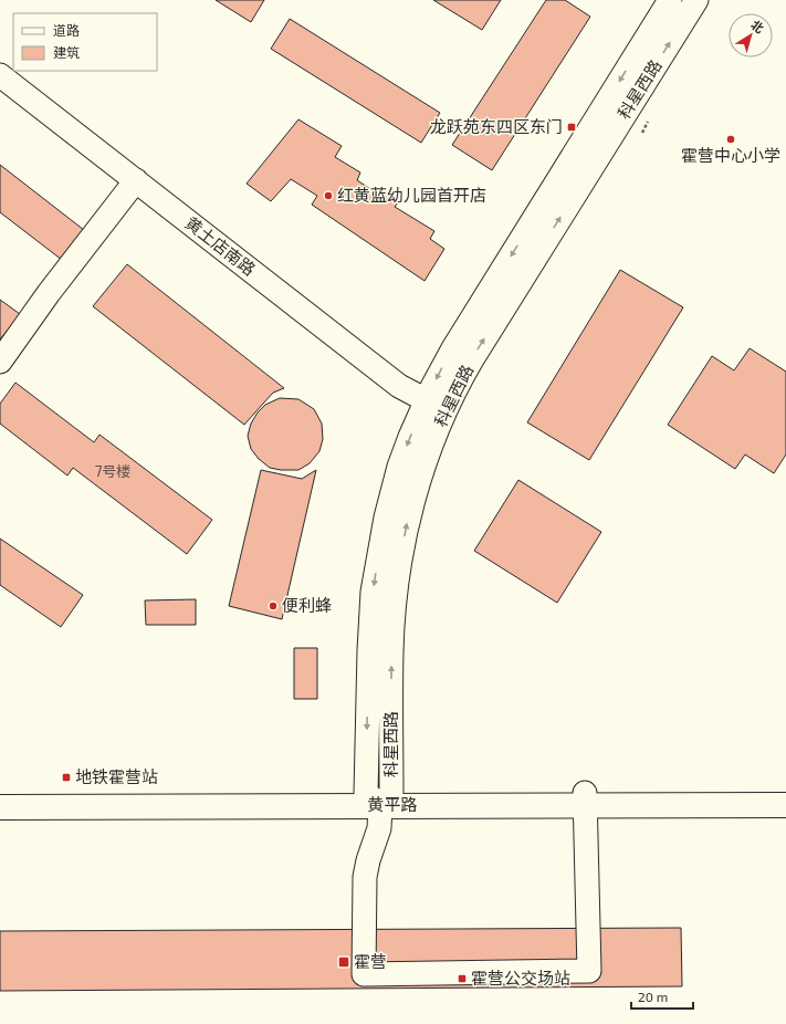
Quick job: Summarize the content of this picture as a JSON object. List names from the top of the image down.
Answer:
{
  "streets": {
    "main road": ["黄平路"],
    "street": ["科星西路", "黄土店南路"]
  },
  "crossings": [
    ["科星西路", "黄土店南路"],
    ["科星西路", "黄平路"]
  ],
  "places": {
    "transit": [
      "龙跃苑东四区东门",
      "地铁霍营站",
      "霍营",
      "霍营公交场站"
    ],
    "other": ["霍营中心小学", "红黄蓝幼儿园首开店", "便利蜂"]
  },
  "house_numbers": ["7号楼"],
  "legend": ["道路", "建筑"],
  "scale_bar": "20 m",
  "north": "top right"
}
